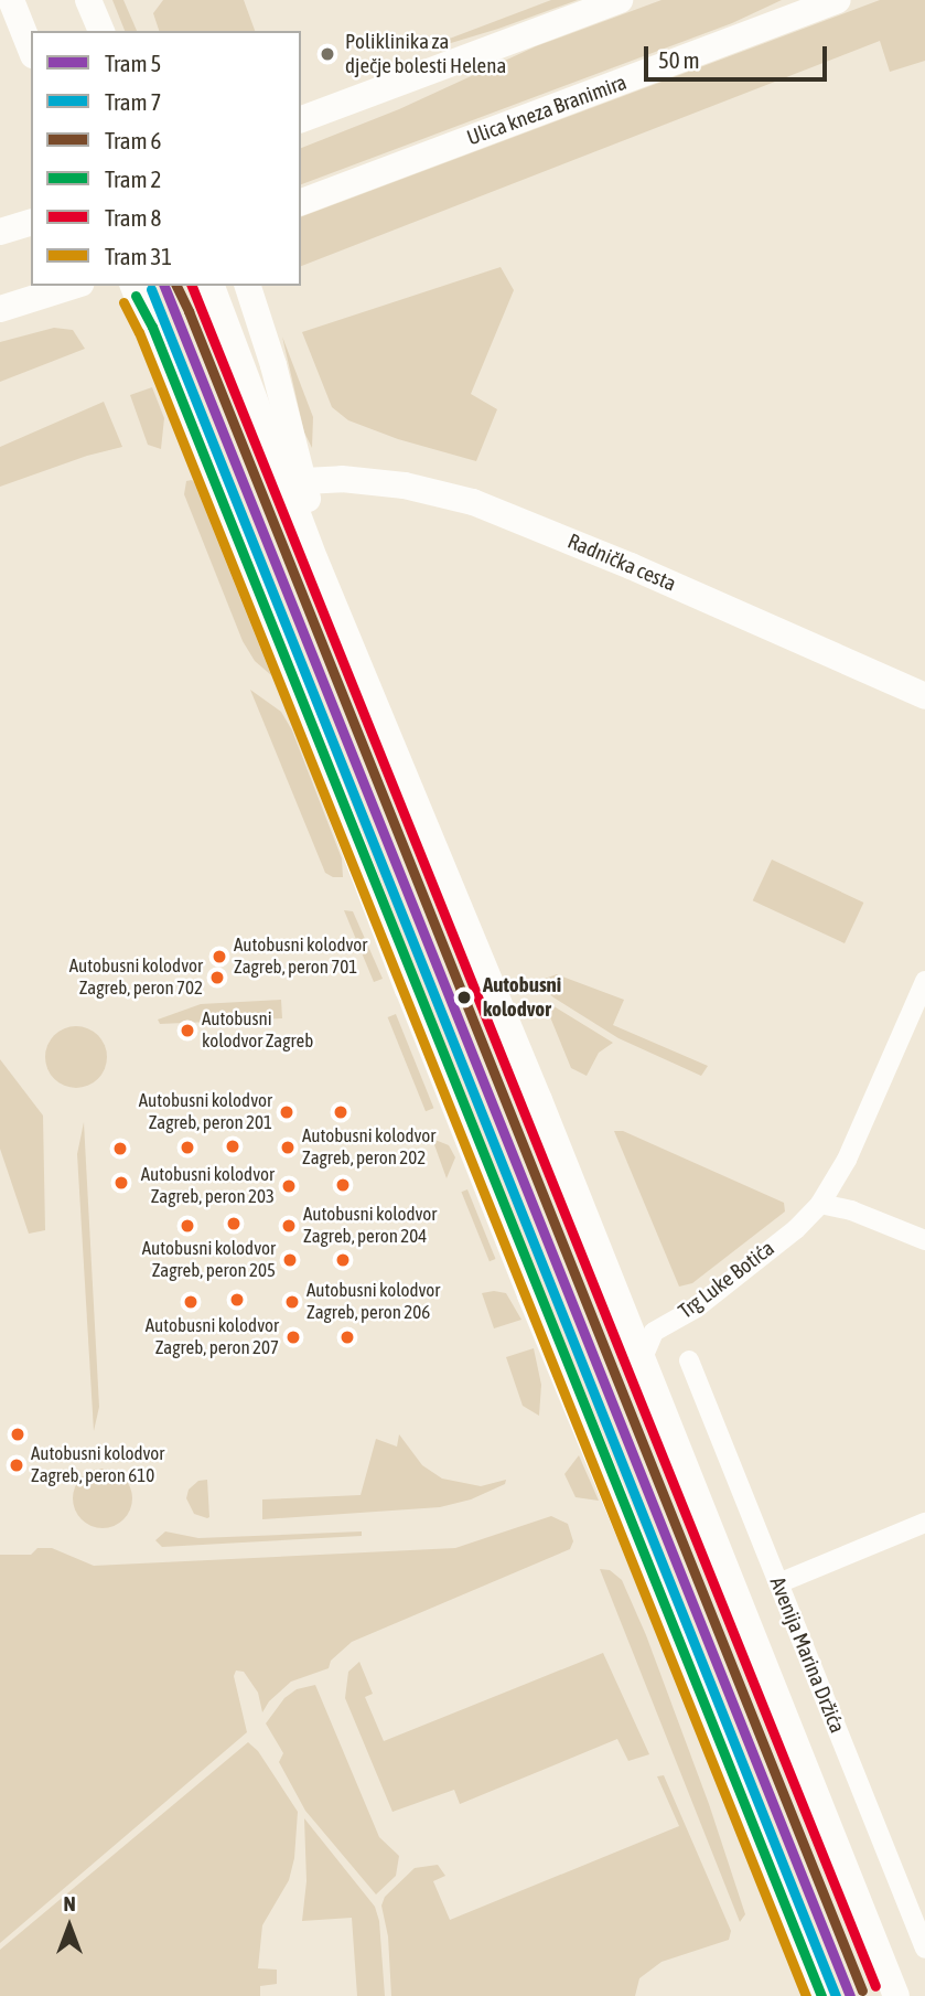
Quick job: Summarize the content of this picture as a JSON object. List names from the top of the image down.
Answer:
{
  "streets": {
    "main road": ["Ulica kneza Branimira", "Radnička cesta"],
    "street": ["Trg Luke Botića", "Avenija Marina Držića"]
  },
  "places": [
    "Poliklinika za dječje bolesti Helena",
    "Autobusni kolodvor Zagreb, peron 701",
    "Autobusni kolodvor Zagreb, peron 702",
    "Autobusni kolodvor",
    "Autobusni kolodvor Zagreb",
    "Autobusni kolodvor Zagreb, peron 201",
    "Autobusni kolodvor Zagreb, peron 202",
    "Autobusni kolodvor Zagreb, peron 203",
    "Autobusni kolodvor Zagreb, peron 204",
    "Autobusni kolodvor Zagreb, peron 205",
    "Autobusni kolodvor Zagreb, peron 206",
    "Autobusni kolodvor Zagreb, peron 207",
    "Autobusni kolodvor Zagreb, peron 610"
  ],
  "lines": [
    "tram line 5",
    "tram line 6",
    "tram line 8",
    "tram line 7",
    "tram line 2",
    "tram line 31"
  ],
  "legend": [
    "Tram 5",
    "Tram 7",
    "Tram 6",
    "Tram 2",
    "Tram 8",
    "Tram 31"
  ],
  "scale_bar": "50 m",
  "north": "top"
}
